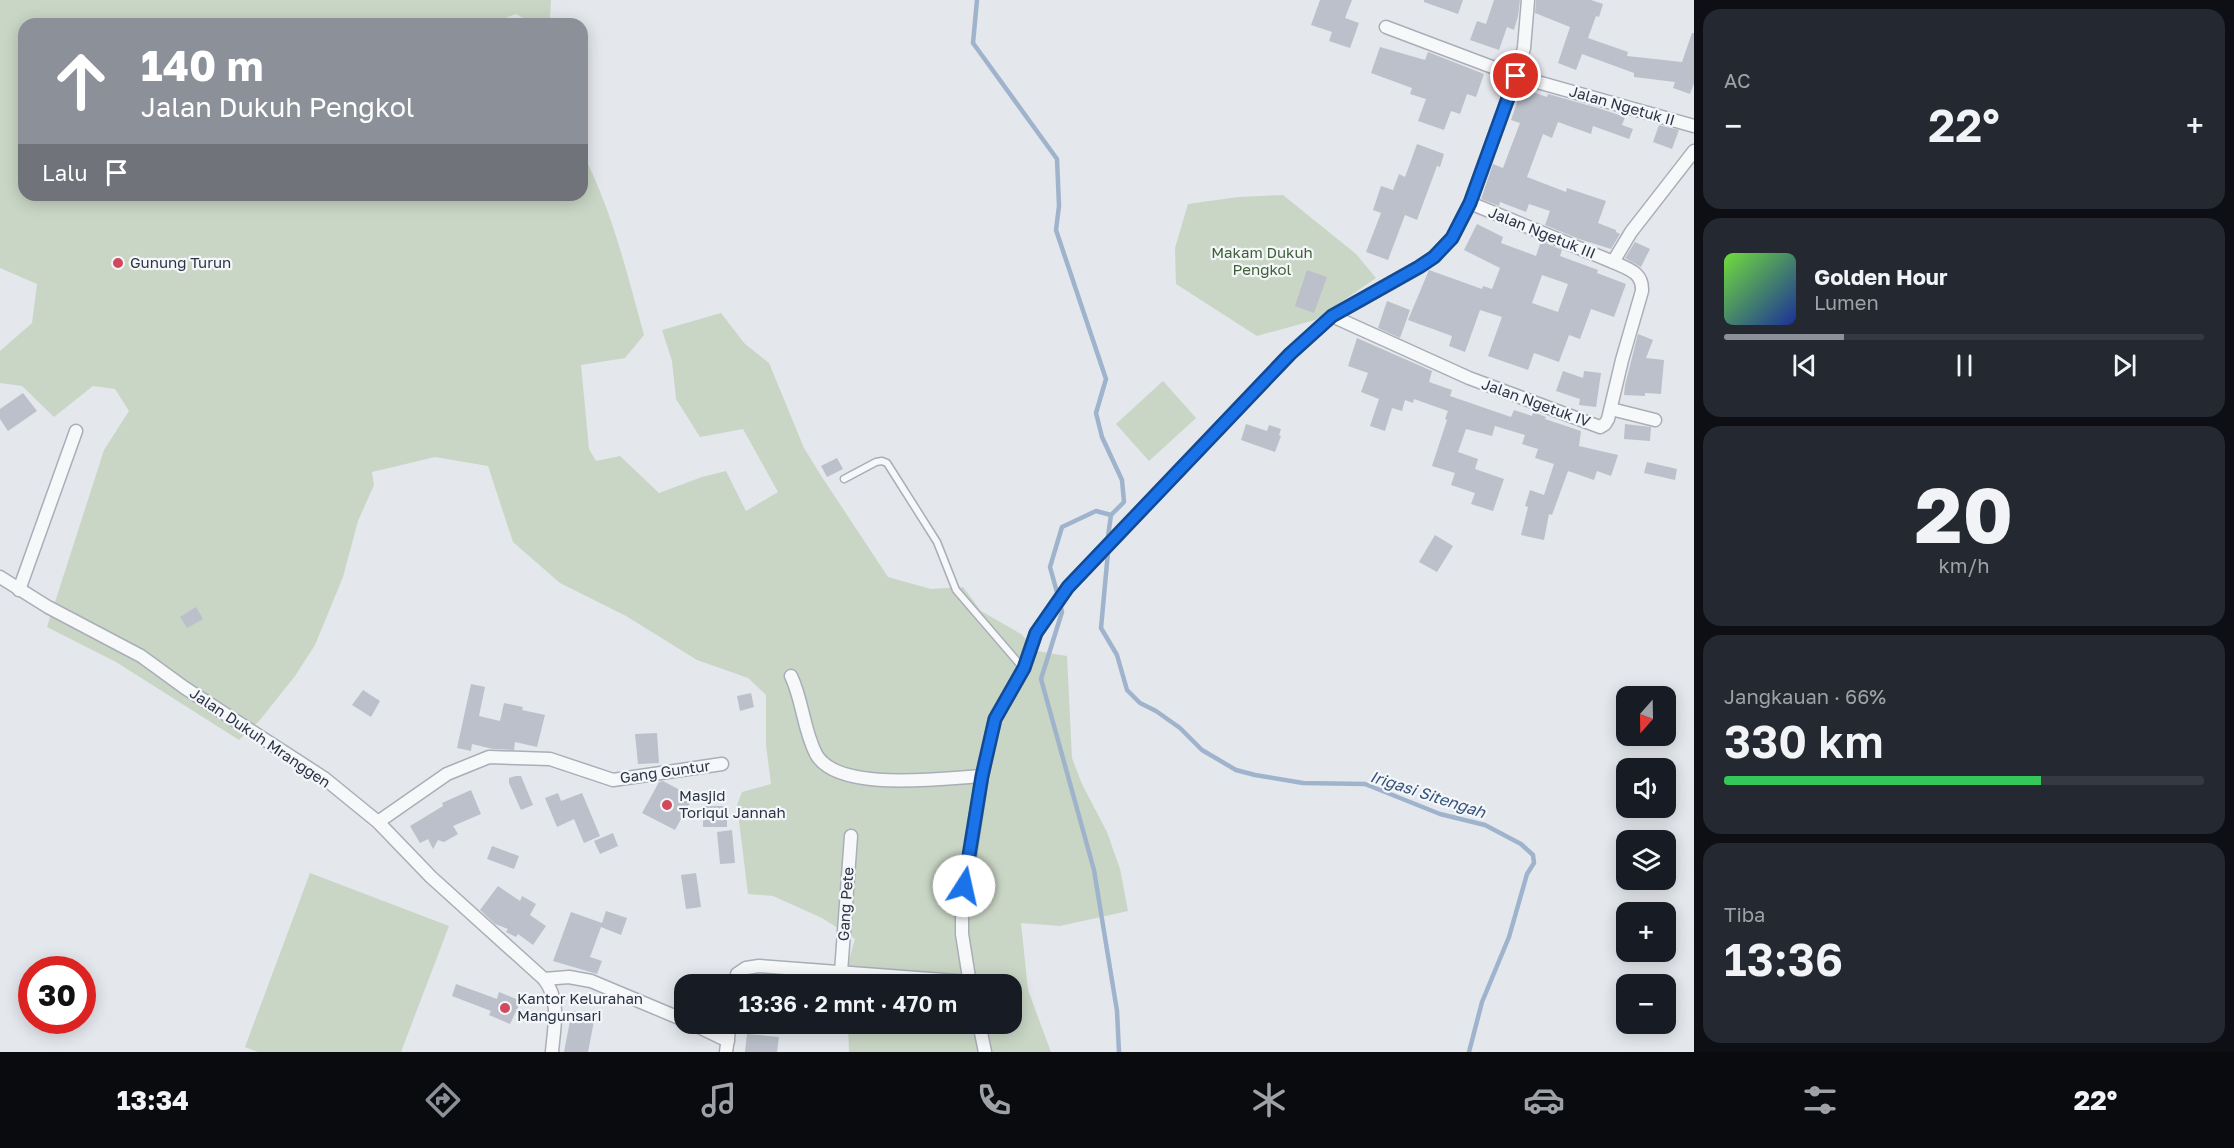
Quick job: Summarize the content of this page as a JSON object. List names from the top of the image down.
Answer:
{
  "streets": {
    "street": [
      "Jalan Ngetuk II",
      "Jalan Ngetuk III",
      "Jalan Ngetuk IV",
      "Jalan Dukuh Mranggen",
      "Gang Guntur",
      "Gang Pete"
    ]
  },
  "crossings": [
    ["Jalan Ngetuk III", "Jalan Ngetuk IV"],
    ["Jalan Dukuh Mranggen", "Gang Guntur"]
  ],
  "water": ["Irigasi Sitengah"],
  "parks": ["Makam Dukuh Pengkol"],
  "places": ["Gunung Turun", "Masjid Toriqul Jannah", "Kantor Kelurahan Mangunsari"],
  "north": "bottom",
  "page": {
    "tile": [
      "AC",
      ["20", "km/h"],
      ["Jangkauan · 66%", "330 km"],
      ["Tiba", "13:36"]
    ],
    "turn": ["140 m", "Jalan Dukuh Pengkol"],
    "heat": ["−", "22°", "+"],
    "then": "Lalu",
    "song": ["Golden Hour", "Lumen"],
    "map_buttons": ["+", "−"],
    "limit": "30",
    "trip": "13:36 · 2 mnt · 470 m",
    "tabs": ["13:34", "22°"]
  }
}
